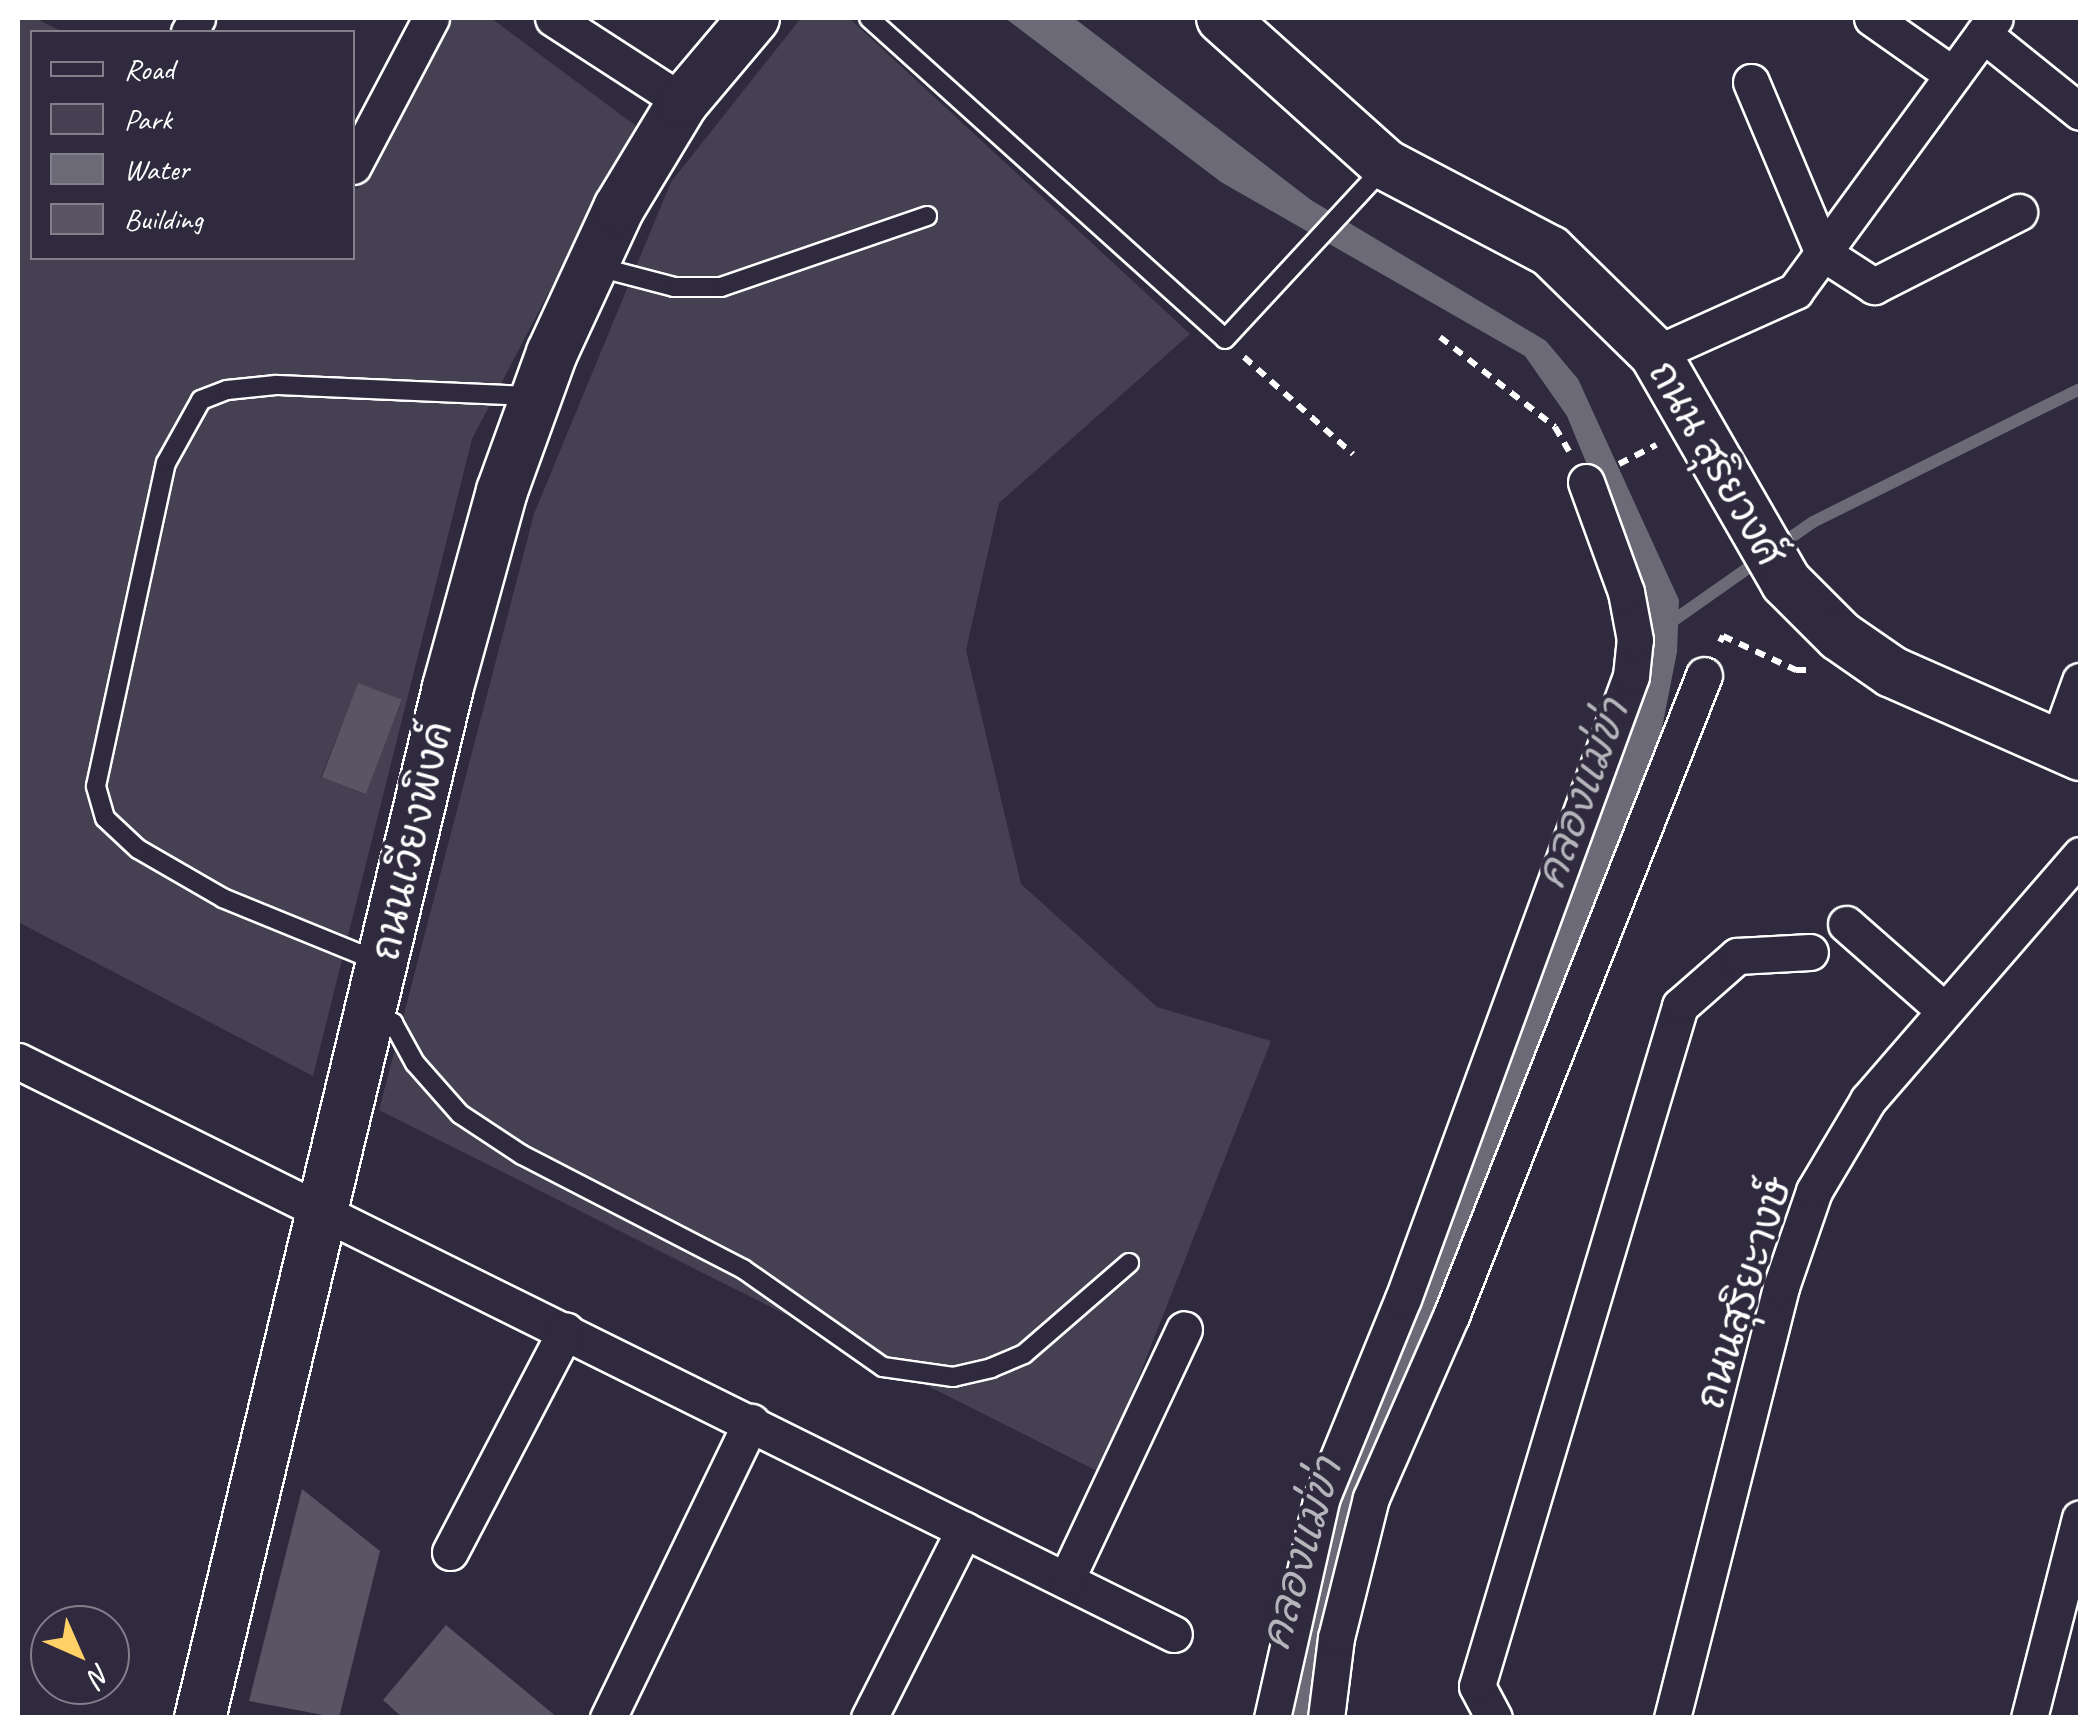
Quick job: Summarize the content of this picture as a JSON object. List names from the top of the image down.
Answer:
{
  "streets": {
    "street": ["ถนน สุริยวงศ์", "ถนนเวียงพิงค์", "ถนนสุริยะางษ์"]
  },
  "water": ["คลองแม่ข่า"],
  "legend": [
    "Road",
    "Park",
    "Water",
    "Building"
  ],
  "north": "bottom right"
}
